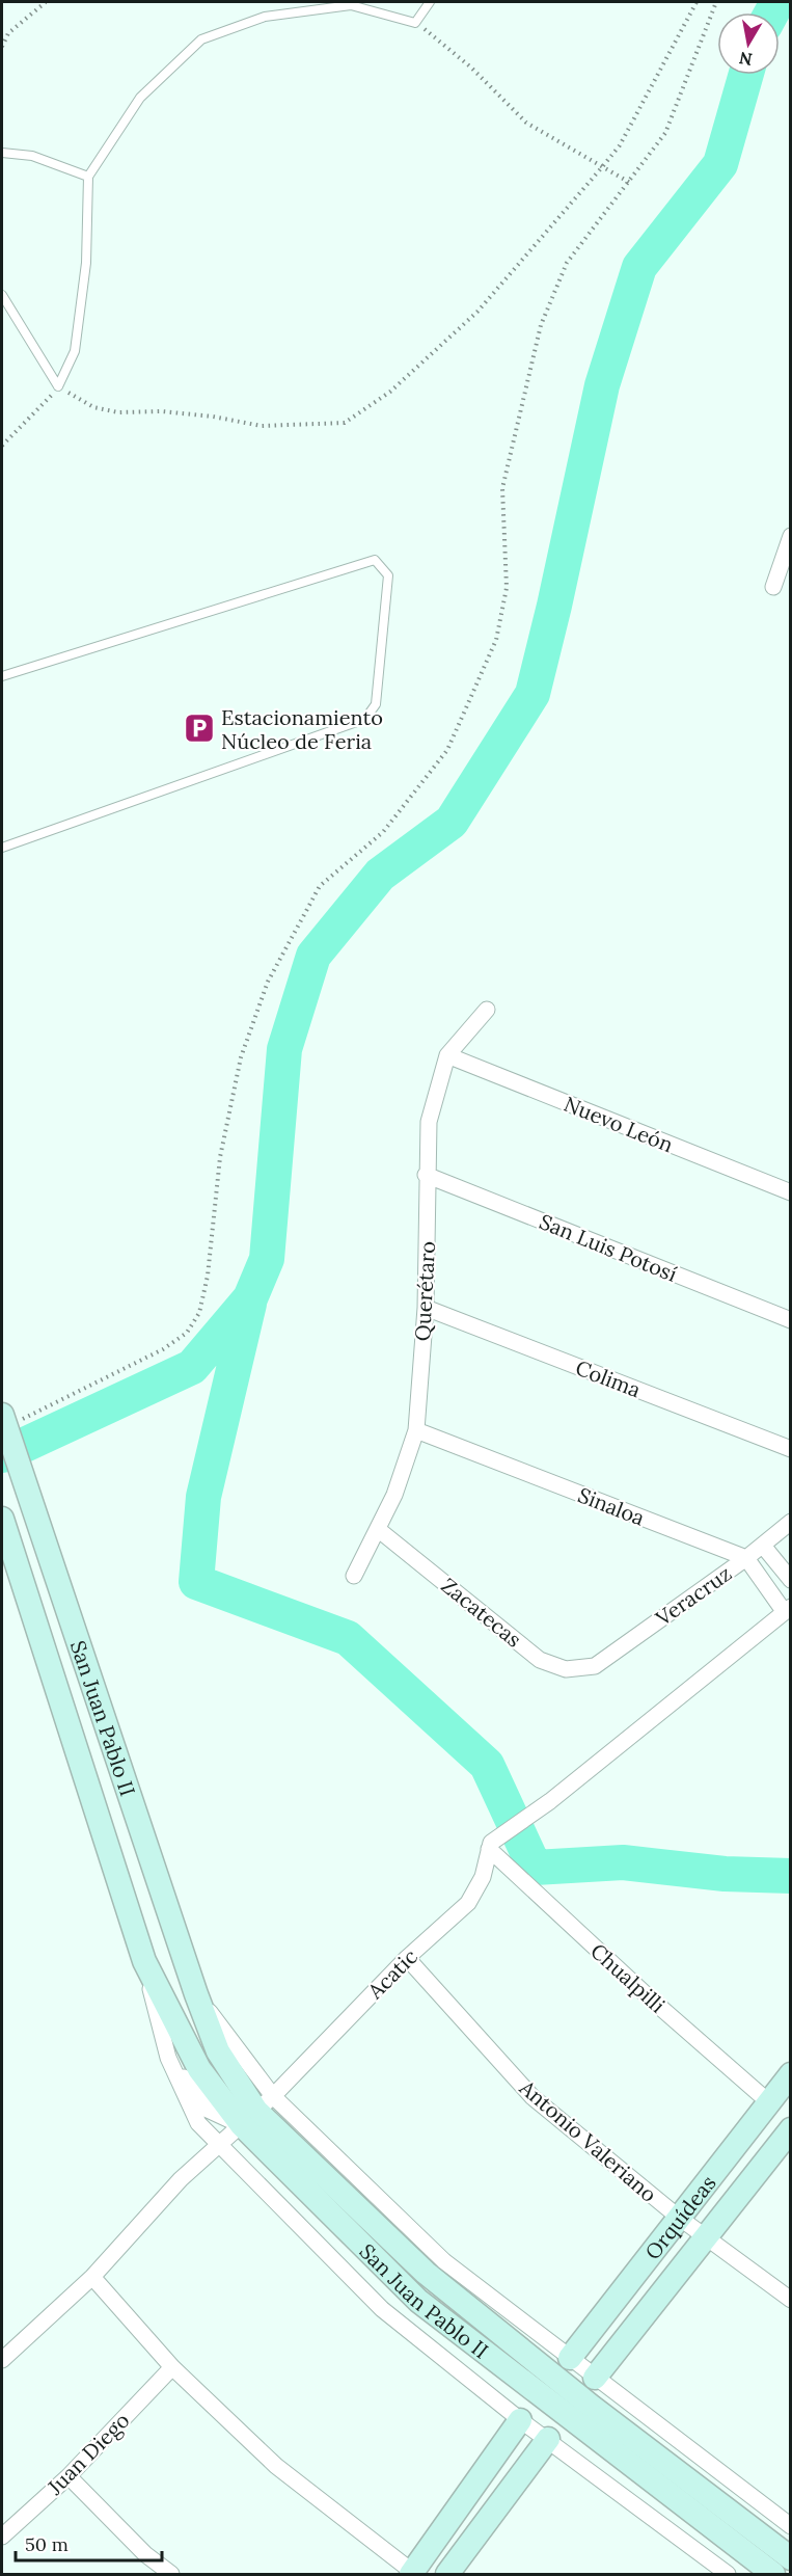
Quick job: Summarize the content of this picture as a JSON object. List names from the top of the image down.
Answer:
{
  "streets": {
    "main road": ["San Juan Pablo II", "Orquídeas"],
    "street": [
      "Nuevo León",
      "San Luis Potosí",
      "Querétaro",
      "Colima",
      "Sinaloa",
      "Veracruz",
      "Zacatecas",
      "Acatic",
      "Chualpilli",
      "Antonio Valeriano",
      "Juan Diego"
    ]
  },
  "crossings": [
    ["Nuevo León", "Querétaro"],
    ["San Luis Potosí", "Querétaro"],
    ["Querétaro", "Colima"],
    ["Querétaro", "Sinaloa"],
    ["Querétaro", "Zacatecas"],
    ["Sinaloa", "Veracruz"],
    ["Veracruz", "Zacatecas"],
    ["San Juan Pablo II", "Acatic"],
    ["San Juan Pablo II", "Orquídeas"],
    ["Acatic", "Chualpilli"],
    ["Acatic", "Antonio Valeriano"],
    ["Chualpilli", "Orquídeas"],
    ["Antonio Valeriano", "Orquídeas"]
  ],
  "places": {
    "parking": ["Estacionamiento Núcleo de Feria"]
  },
  "scale_bar": "50 m",
  "north": "bottom"
}
